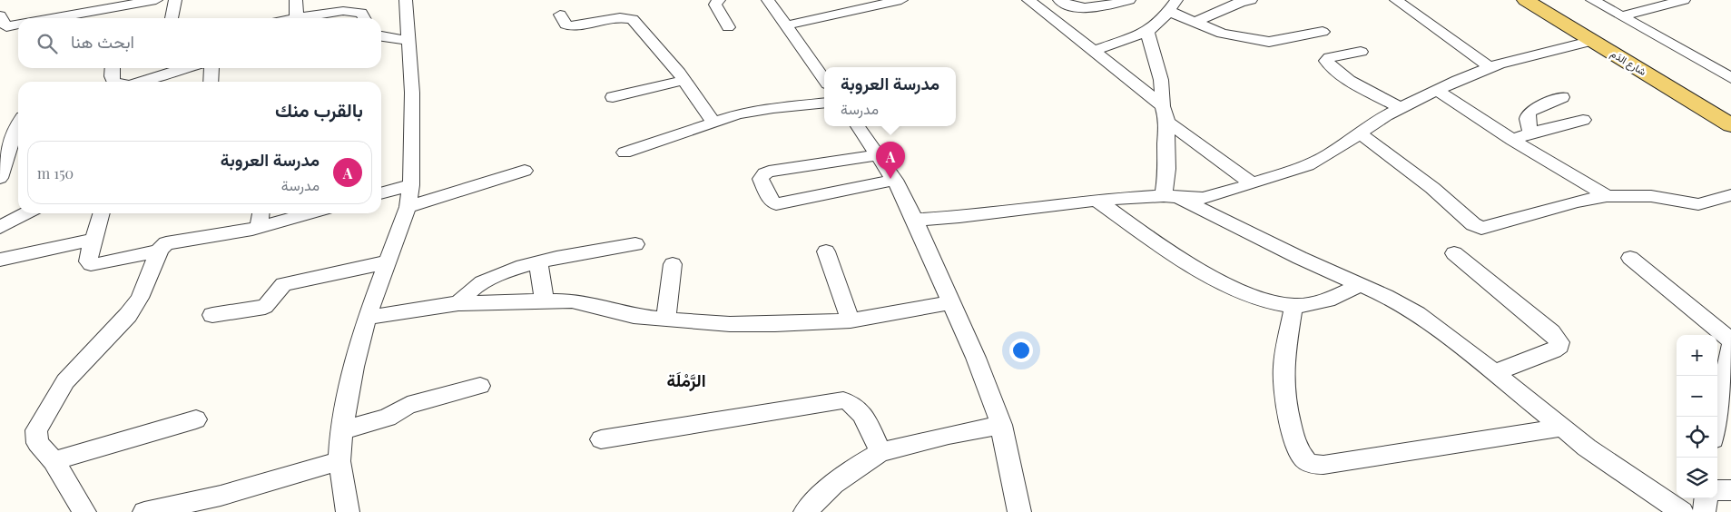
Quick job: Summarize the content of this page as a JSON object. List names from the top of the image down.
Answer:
{
  "streets": {
    "main road": ["شارع الدَم"]
  },
  "districts": ["الرَّمْلَة"],
  "page": {
    "search": "ابحث هنا",
    "popup": ["مدرسة العروبة", "مدرسة"],
    "heading": "بالقرب منك",
    "list": [
      {
        "mark": "A",
        "name": "مدرسة العروبة",
        "note": "مدرسة",
        "value": "150 m"
      }
    ],
    "pins": "A",
    "map_buttons": ["+", "−"]
  }
}
